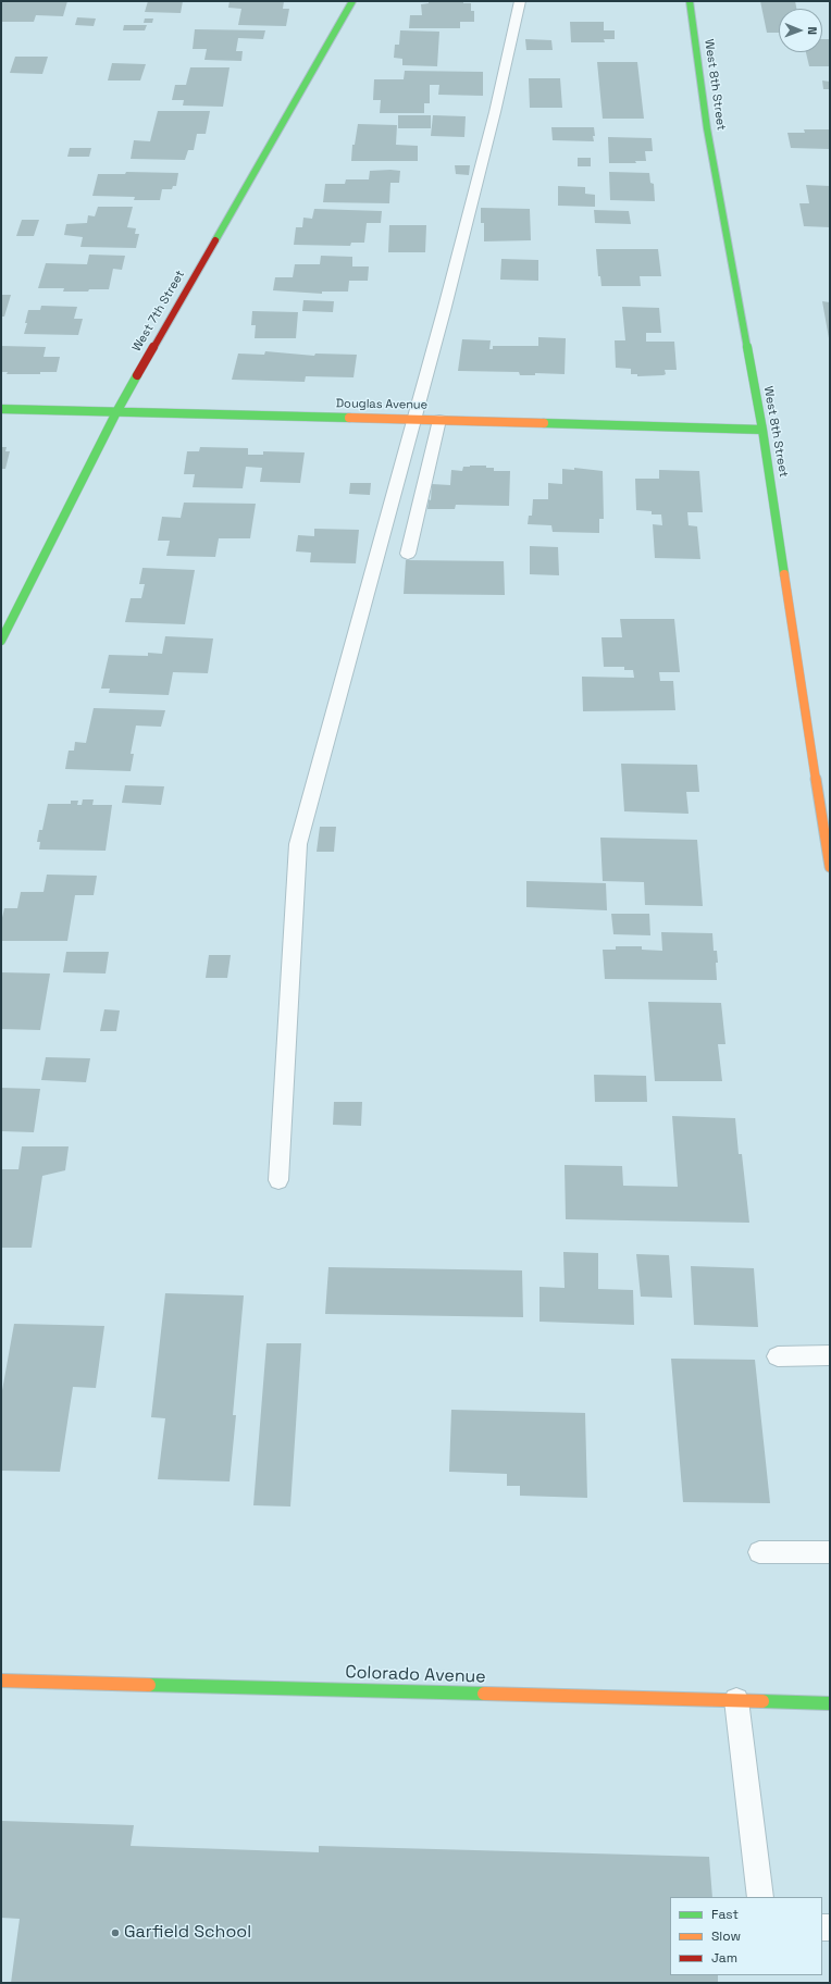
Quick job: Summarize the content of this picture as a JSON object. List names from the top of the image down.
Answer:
{
  "streets": {
    "street": [
      "West 8th Street",
      "West 7th Street",
      "Douglas Avenue",
      "Colorado Avenue"
    ]
  },
  "crossings": [
    ["West 8th Street", "Douglas Avenue"],
    ["West 7th Street", "Douglas Avenue"]
  ],
  "places": ["Garfield School"],
  "legend": ["Fast", "Slow", "Jam"],
  "north": "right"
}
